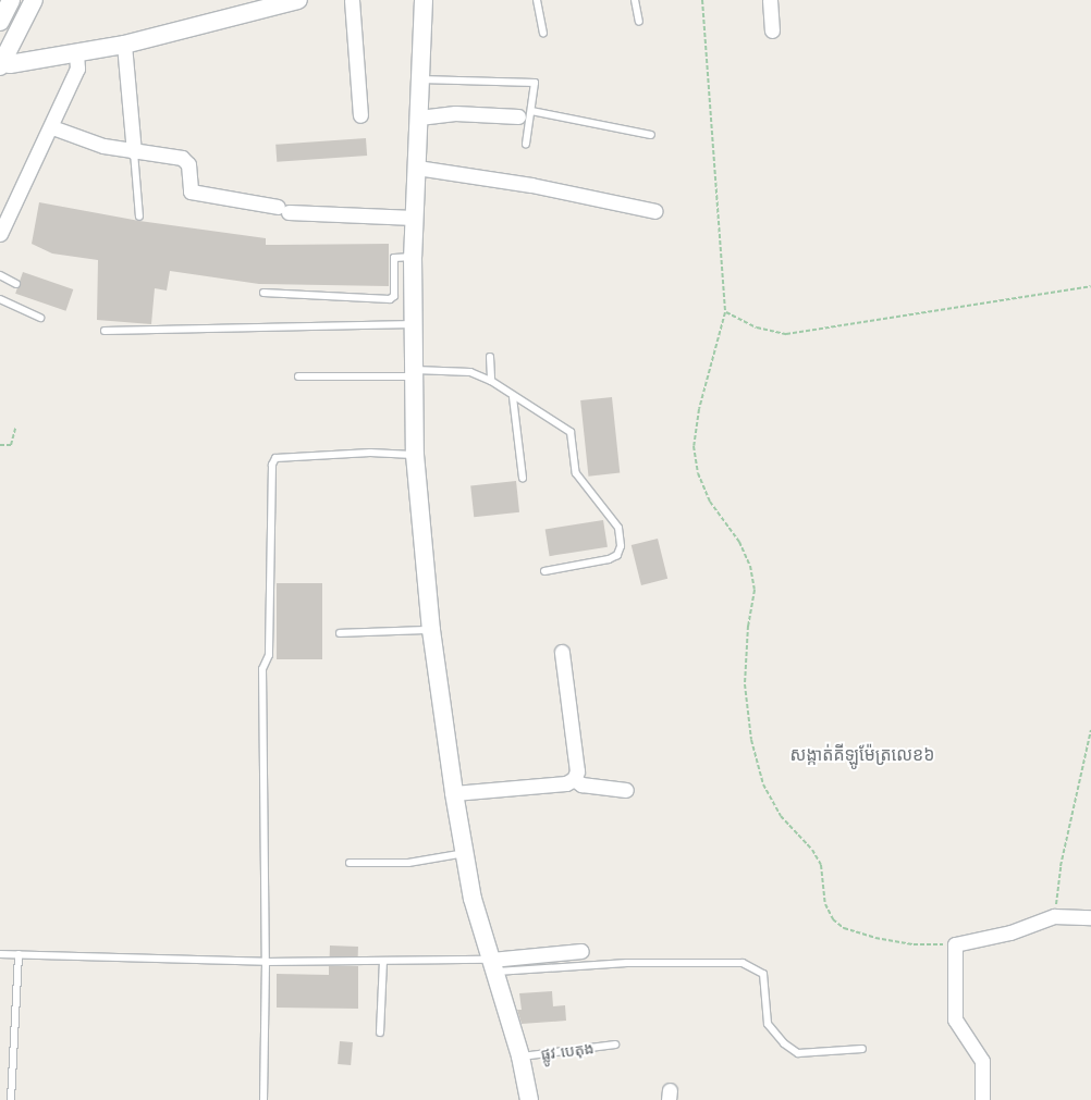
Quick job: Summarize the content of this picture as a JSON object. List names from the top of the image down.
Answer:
{
  "streets": {
    "lane": ["ផ្លូវ បេតុង"]
  },
  "districts": ["សង្កាត់គីឡូម៉ែត្រលេខ៦"]
}
